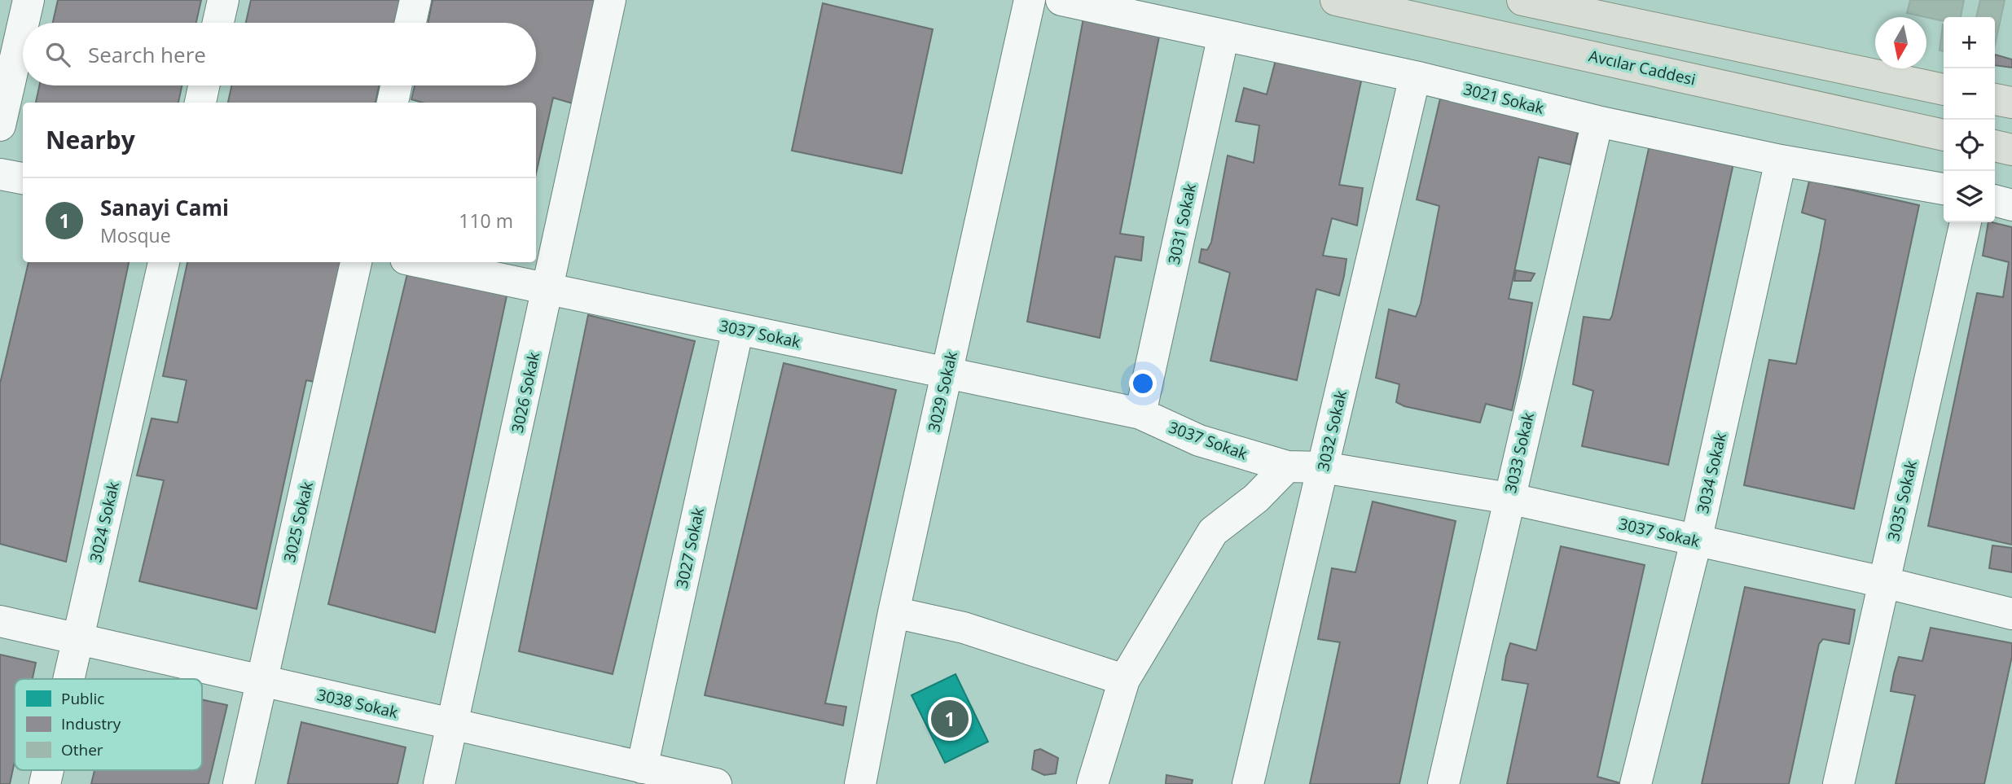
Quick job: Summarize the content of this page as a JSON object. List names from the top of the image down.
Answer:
{
  "streets": {
    "main road": ["Avcılar Caddesi"],
    "lane": [
      "3021 Sokak",
      "3031 Sokak",
      "3037 Sokak",
      "3029 Sokak",
      "3026 Sokak",
      "3032 Sokak",
      "3033 Sokak",
      "3034 Sokak",
      "3035 Sokak",
      "3024 Sokak",
      "3025 Sokak",
      "3027 Sokak",
      "3038 Sokak"
    ]
  },
  "crossings": [
    ["3021 Sokak", "3031 Sokak"],
    ["3021 Sokak", "3032 Sokak"],
    ["3021 Sokak", "3033 Sokak"],
    ["3021 Sokak", "3034 Sokak"],
    ["3031 Sokak", "3037 Sokak"],
    ["3037 Sokak", "3029 Sokak"],
    ["3037 Sokak", "3026 Sokak"],
    ["3037 Sokak", "3032 Sokak"],
    ["3037 Sokak", "3033 Sokak"],
    ["3037 Sokak", "3034 Sokak"],
    ["3037 Sokak", "3035 Sokak"],
    ["3037 Sokak", "3027 Sokak"],
    ["3026 Sokak", "3038 Sokak"],
    ["3024 Sokak", "3038 Sokak"],
    ["3025 Sokak", "3038 Sokak"],
    ["3027 Sokak", "3038 Sokak"]
  ],
  "legend": ["Public", "Industry", "Other"],
  "north": "bottom",
  "page": {
    "map_buttons": ["+", "−"],
    "search": "Search here",
    "heading": "Nearby",
    "list": [
      {
        "mark": "1",
        "name": "Sanayi Cami",
        "note": "Mosque",
        "value": "110 m"
      }
    ],
    "pins": "1"
  }
}
